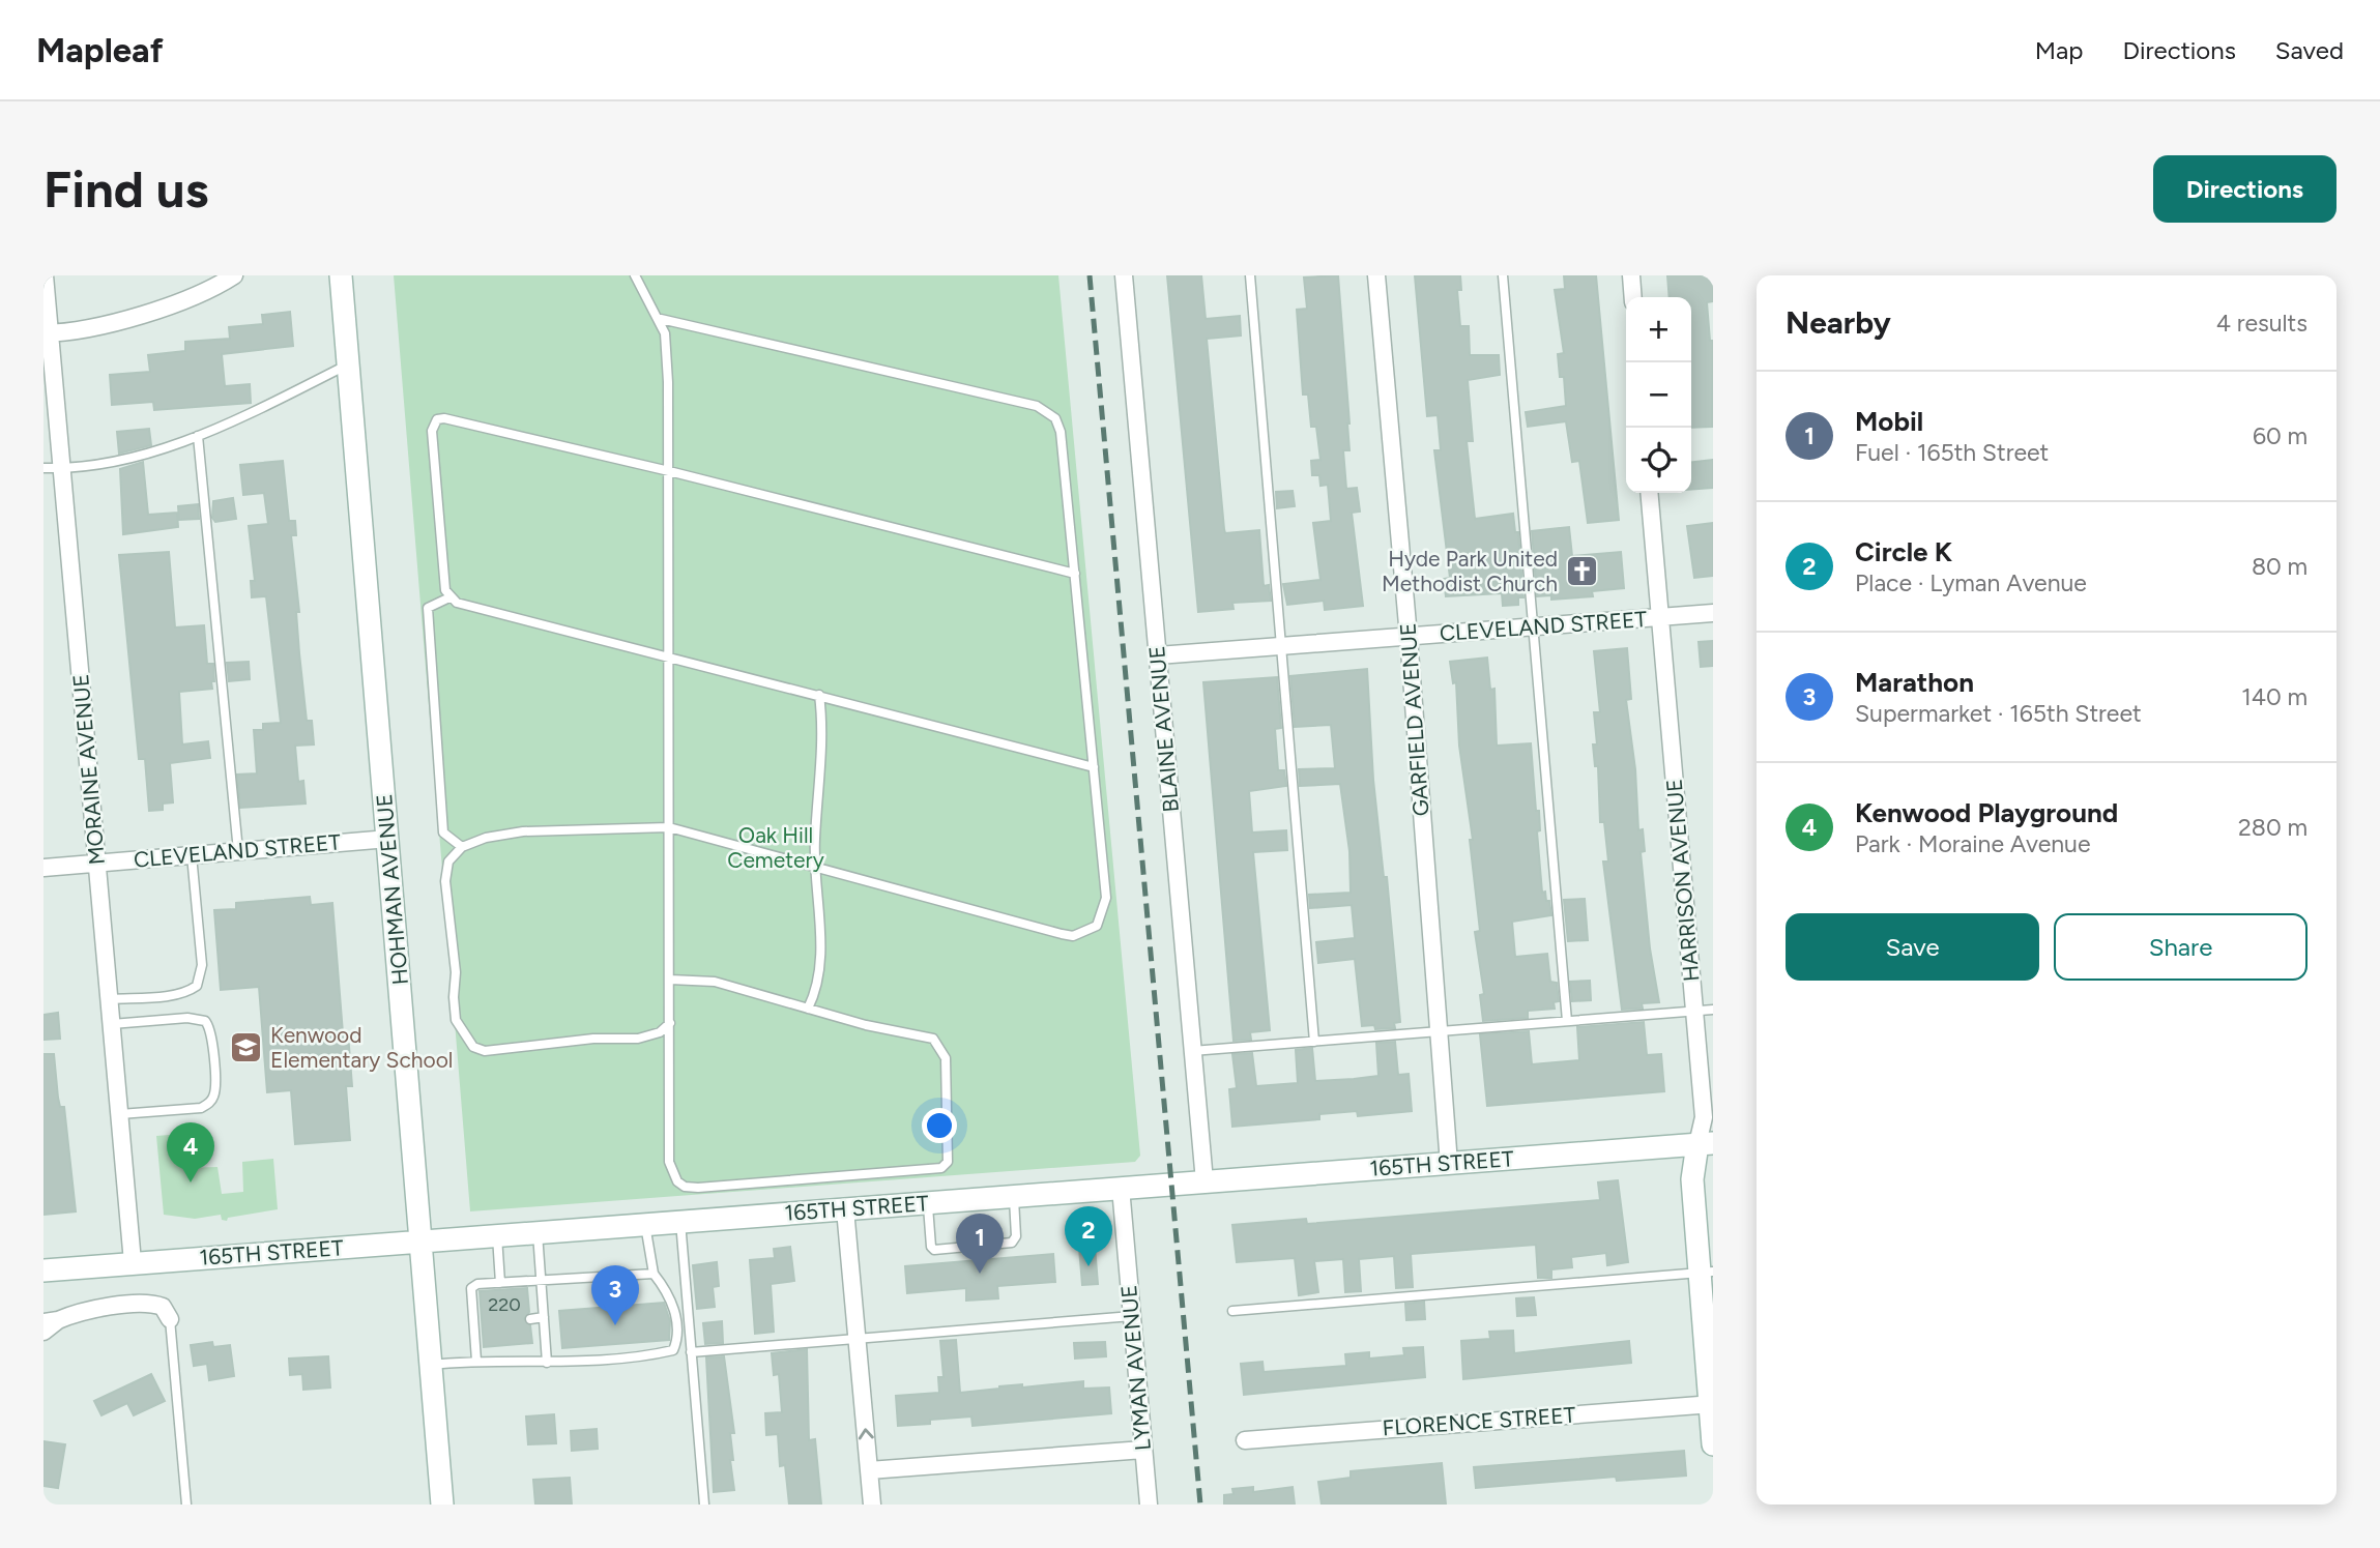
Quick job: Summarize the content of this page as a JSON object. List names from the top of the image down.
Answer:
{
  "streets": {
    "main road": ["HARRISON AVENUE", "HOHMAN AVENUE", "165TH STREET"],
    "street": [
      "CLEVELAND STREET",
      "GARFIELD AVENUE",
      "BLAINE AVENUE",
      "MORAINE AVENUE",
      "LYMAN AVENUE",
      "FLORENCE STREET"
    ]
  },
  "crossings": [
    ["CLEVELAND STREET", "GARFIELD AVENUE"],
    ["CLEVELAND STREET", "BLAINE AVENUE"],
    ["CLEVELAND STREET", "MORAINE AVENUE"],
    ["CLEVELAND STREET", "HARRISON AVENUE"],
    ["CLEVELAND STREET", "HOHMAN AVENUE"],
    ["GARFIELD AVENUE", "165TH STREET"],
    ["BLAINE AVENUE", "165TH STREET"],
    ["MORAINE AVENUE", "165TH STREET"],
    ["HARRISON AVENUE", "165TH STREET"],
    ["HARRISON AVENUE", "FLORENCE STREET"],
    ["HOHMAN AVENUE", "165TH STREET"],
    ["165TH STREET", "LYMAN AVENUE"]
  ],
  "parks": ["Oak Hill Cemetery"],
  "places": {
    "church": ["Hyde Park United Methodist Church"],
    "school or university": ["Kenwood Elementary School"]
  },
  "house_numbers": ["220"],
  "page": {
    "header": "Mapleaf",
    "nav": ["Map", "Directions", "Saved"],
    "buttons": [
      "Directions",
      ["Save", "Share"]
    ],
    "title": "Find us",
    "heading": ["Nearby", "4 results"],
    "map_buttons": ["+", "−"],
    "list": [
      {
        "mark": "1",
        "name": "Mobil",
        "note": "Fuel · 165th Street",
        "value": "60 m"
      },
      {
        "mark": "2",
        "name": "Circle K",
        "note": "Place · Lyman Avenue",
        "value": "80 m"
      },
      {
        "mark": "3",
        "name": "Marathon",
        "note": "Supermarket · 165th Street",
        "value": "140 m"
      },
      {
        "mark": "4",
        "name": "Kenwood Playground",
        "note": "Park · Moraine Avenue",
        "value": "280 m"
      }
    ],
    "pins": [
      "4",
      "2",
      "1",
      "3"
    ]
  }
}
